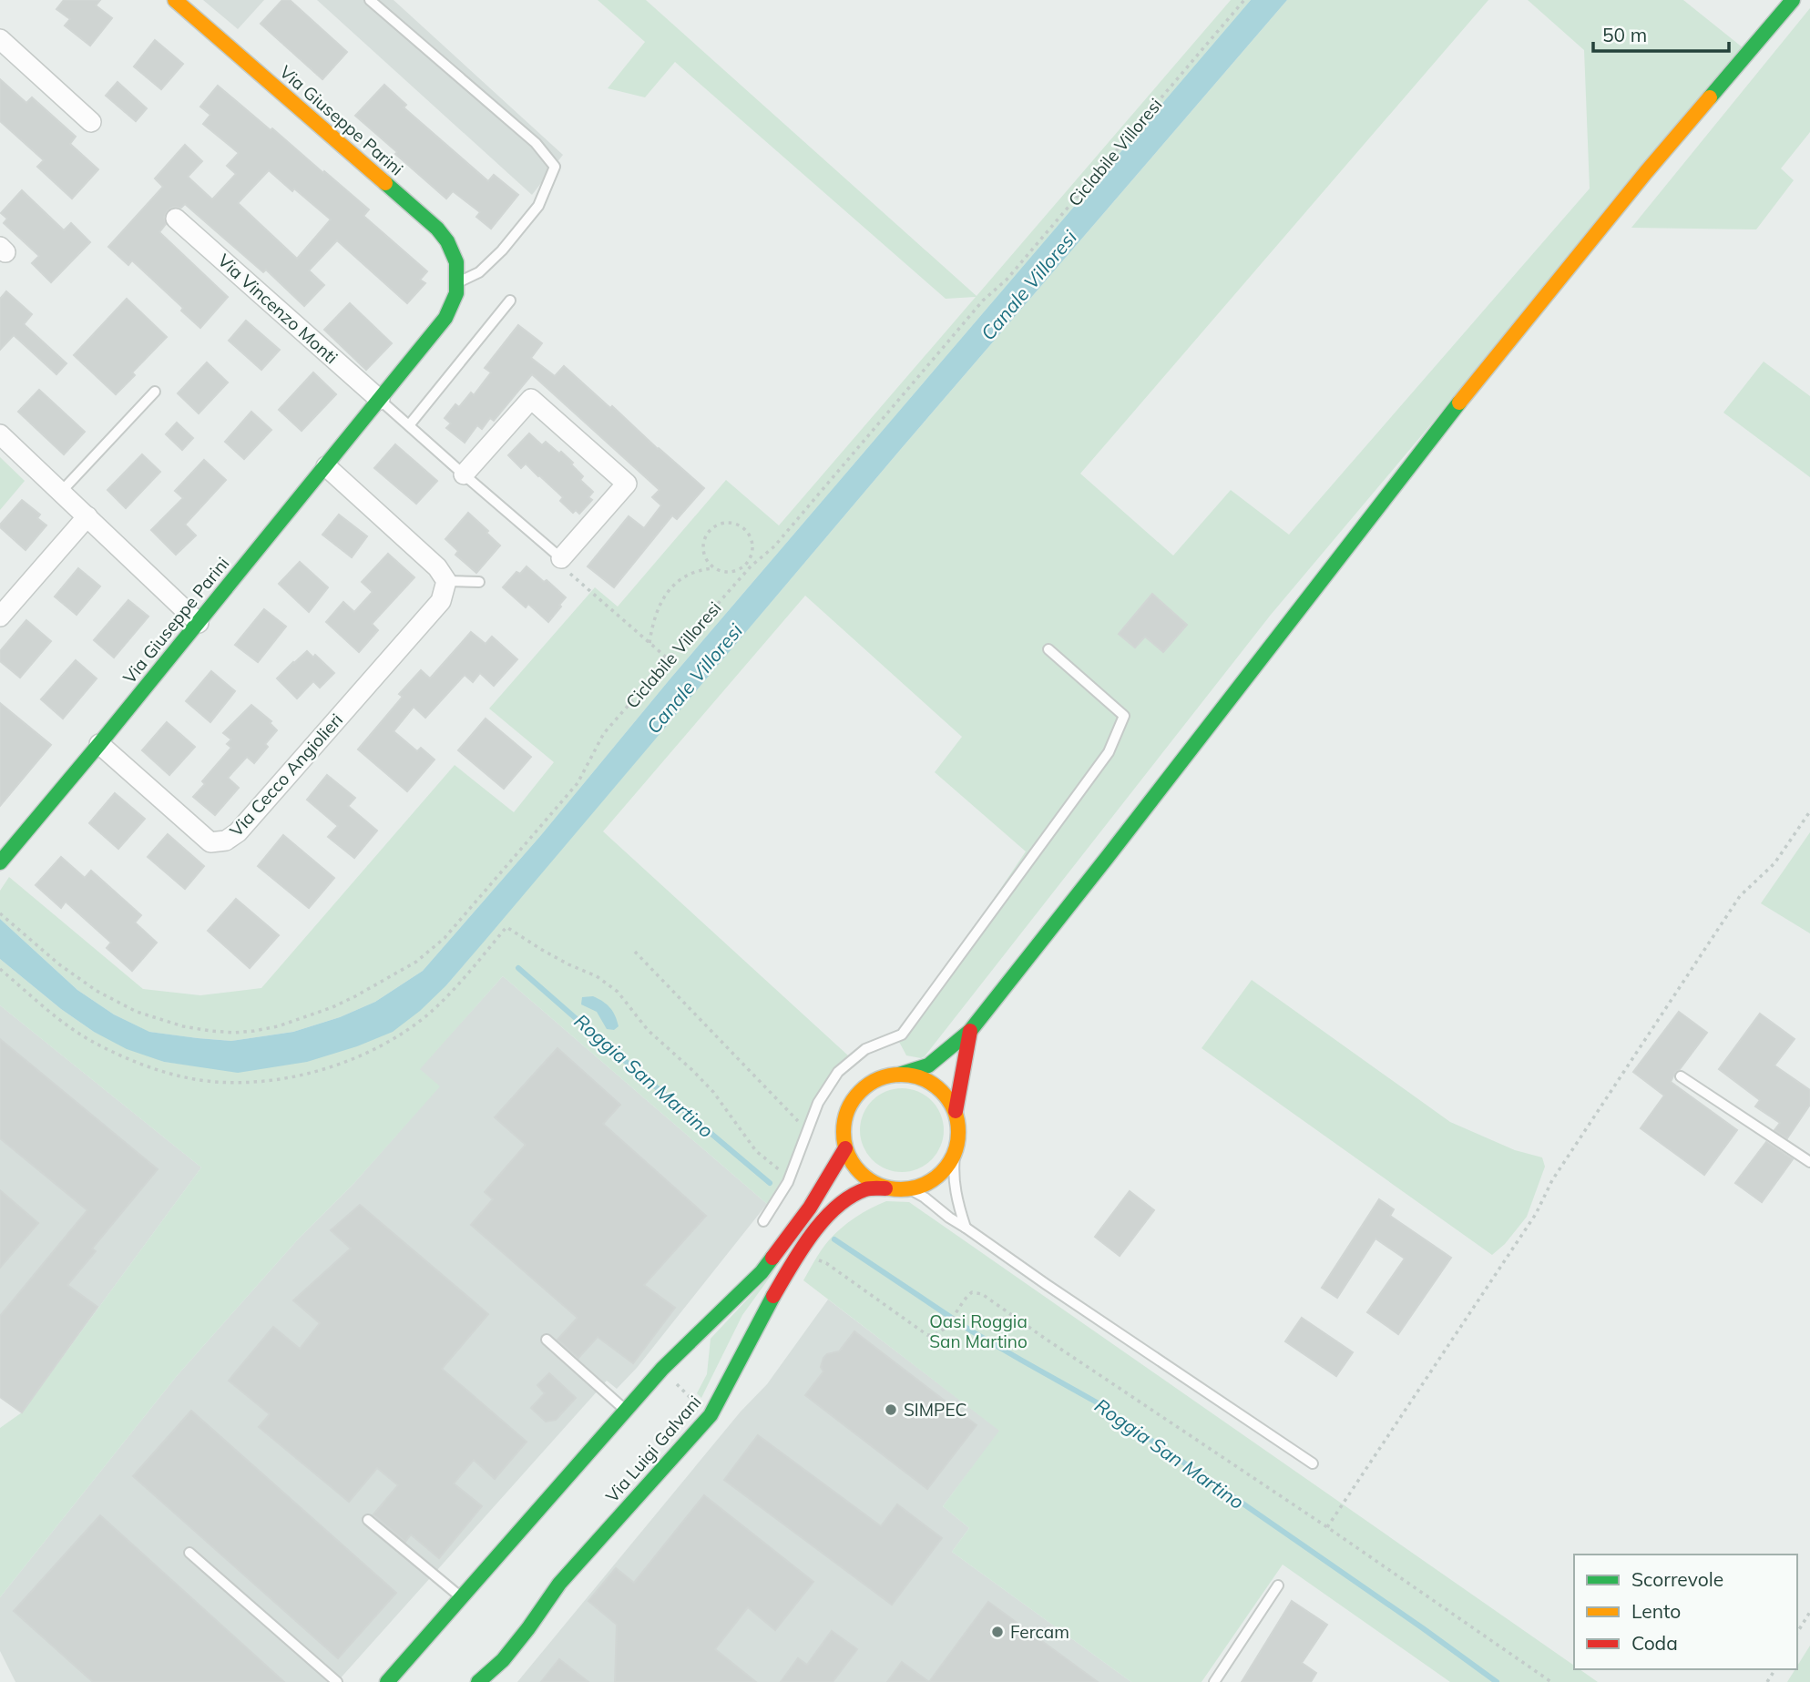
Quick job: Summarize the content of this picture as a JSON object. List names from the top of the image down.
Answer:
{
  "streets": {
    "main road": ["Via Giuseppe Parini", "Via Luigi Galvani"],
    "street": ["Via Vincenzo Monti", "Via Cecco Angiolieri"],
    "path": ["Ciclabile Villoresi"]
  },
  "crossings": [
    ["Via Giuseppe Parini", "Via Vincenzo Monti"],
    ["Via Giuseppe Parini", "Via Cecco Angiolieri"]
  ],
  "water": ["Canale Villoresi", "Roggia San Martino"],
  "parks": ["Oasi Roggia San Martino"],
  "places": ["SIMPEC", "Fercam"],
  "legend": ["Scorrevole", "Lento", "Coda"],
  "scale_bar": "50 m"
}
